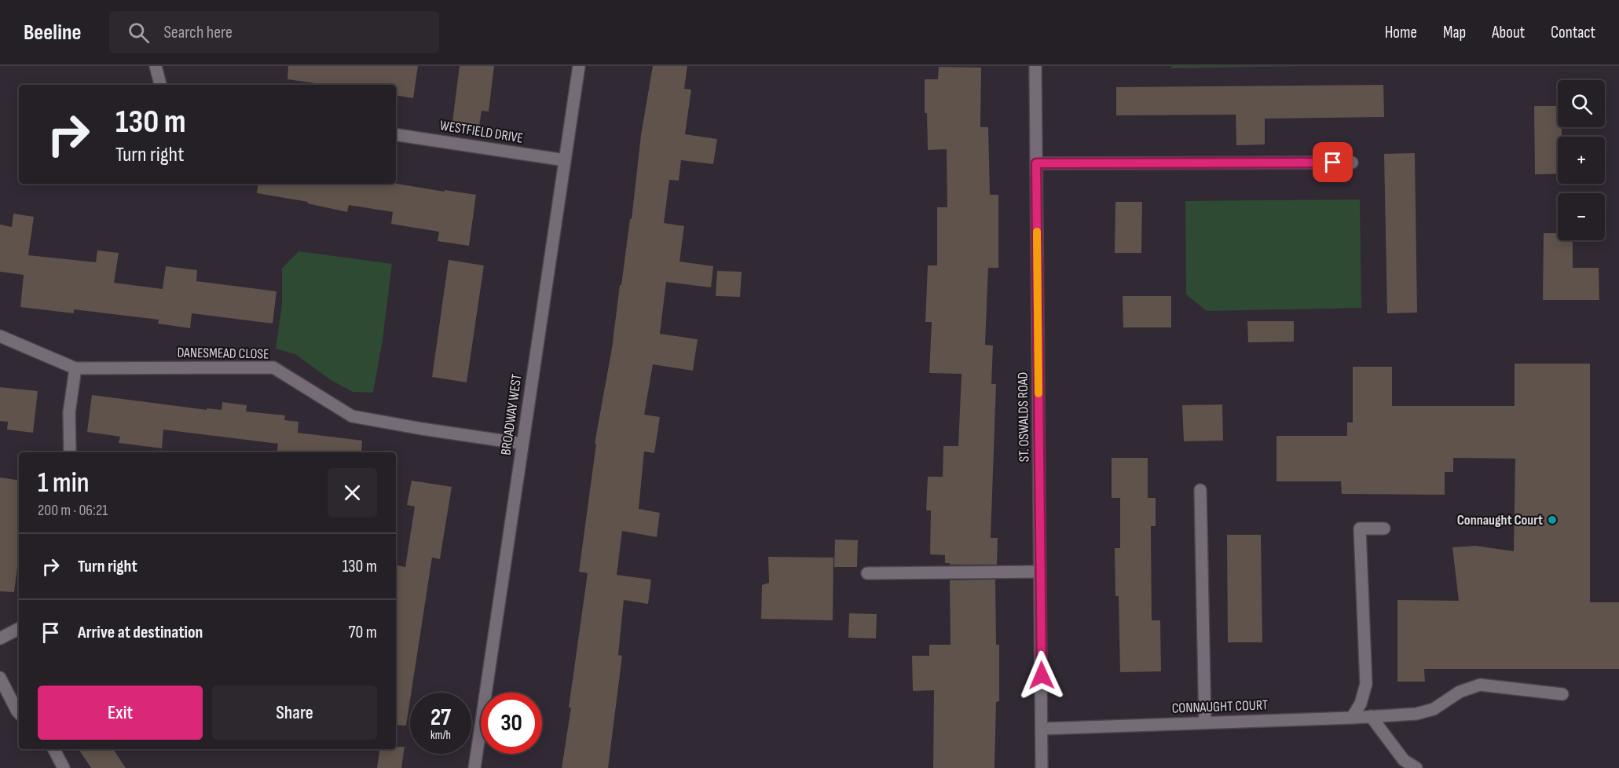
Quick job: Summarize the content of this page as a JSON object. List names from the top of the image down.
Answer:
{
  "streets": {
    "street": [
      "WESTFIELD DRIVE",
      "DANESMEAD CLOSE",
      "BROADWAY WEST",
      "ST. OSWALDS ROAD",
      "CONNAUGHT COURT"
    ]
  },
  "crossings": [
    ["WESTFIELD DRIVE", "BROADWAY WEST"],
    ["DANESMEAD CLOSE", "BROADWAY WEST"],
    ["ST. OSWALDS ROAD", "CONNAUGHT COURT"]
  ],
  "places": ["Connaught Court"],
  "page": {
    "header": "Beeline",
    "search": "Search here",
    "nav": [
      "Home",
      "Map",
      "About",
      "Contact"
    ],
    "map_buttons": ["+", "−"],
    "turn": ["130 m", "Turn right"],
    "heading": ["1 min", "200 m · 06:21"],
    "list": [
      {
        "name": "Turn right",
        "value": "130 m"
      },
      {
        "name": "Arrive at destination",
        "value": "70 m"
      }
    ],
    "buttons": ["Exit", "Share"],
    "speed": "27 km/h",
    "limit": "30"
  }
}
